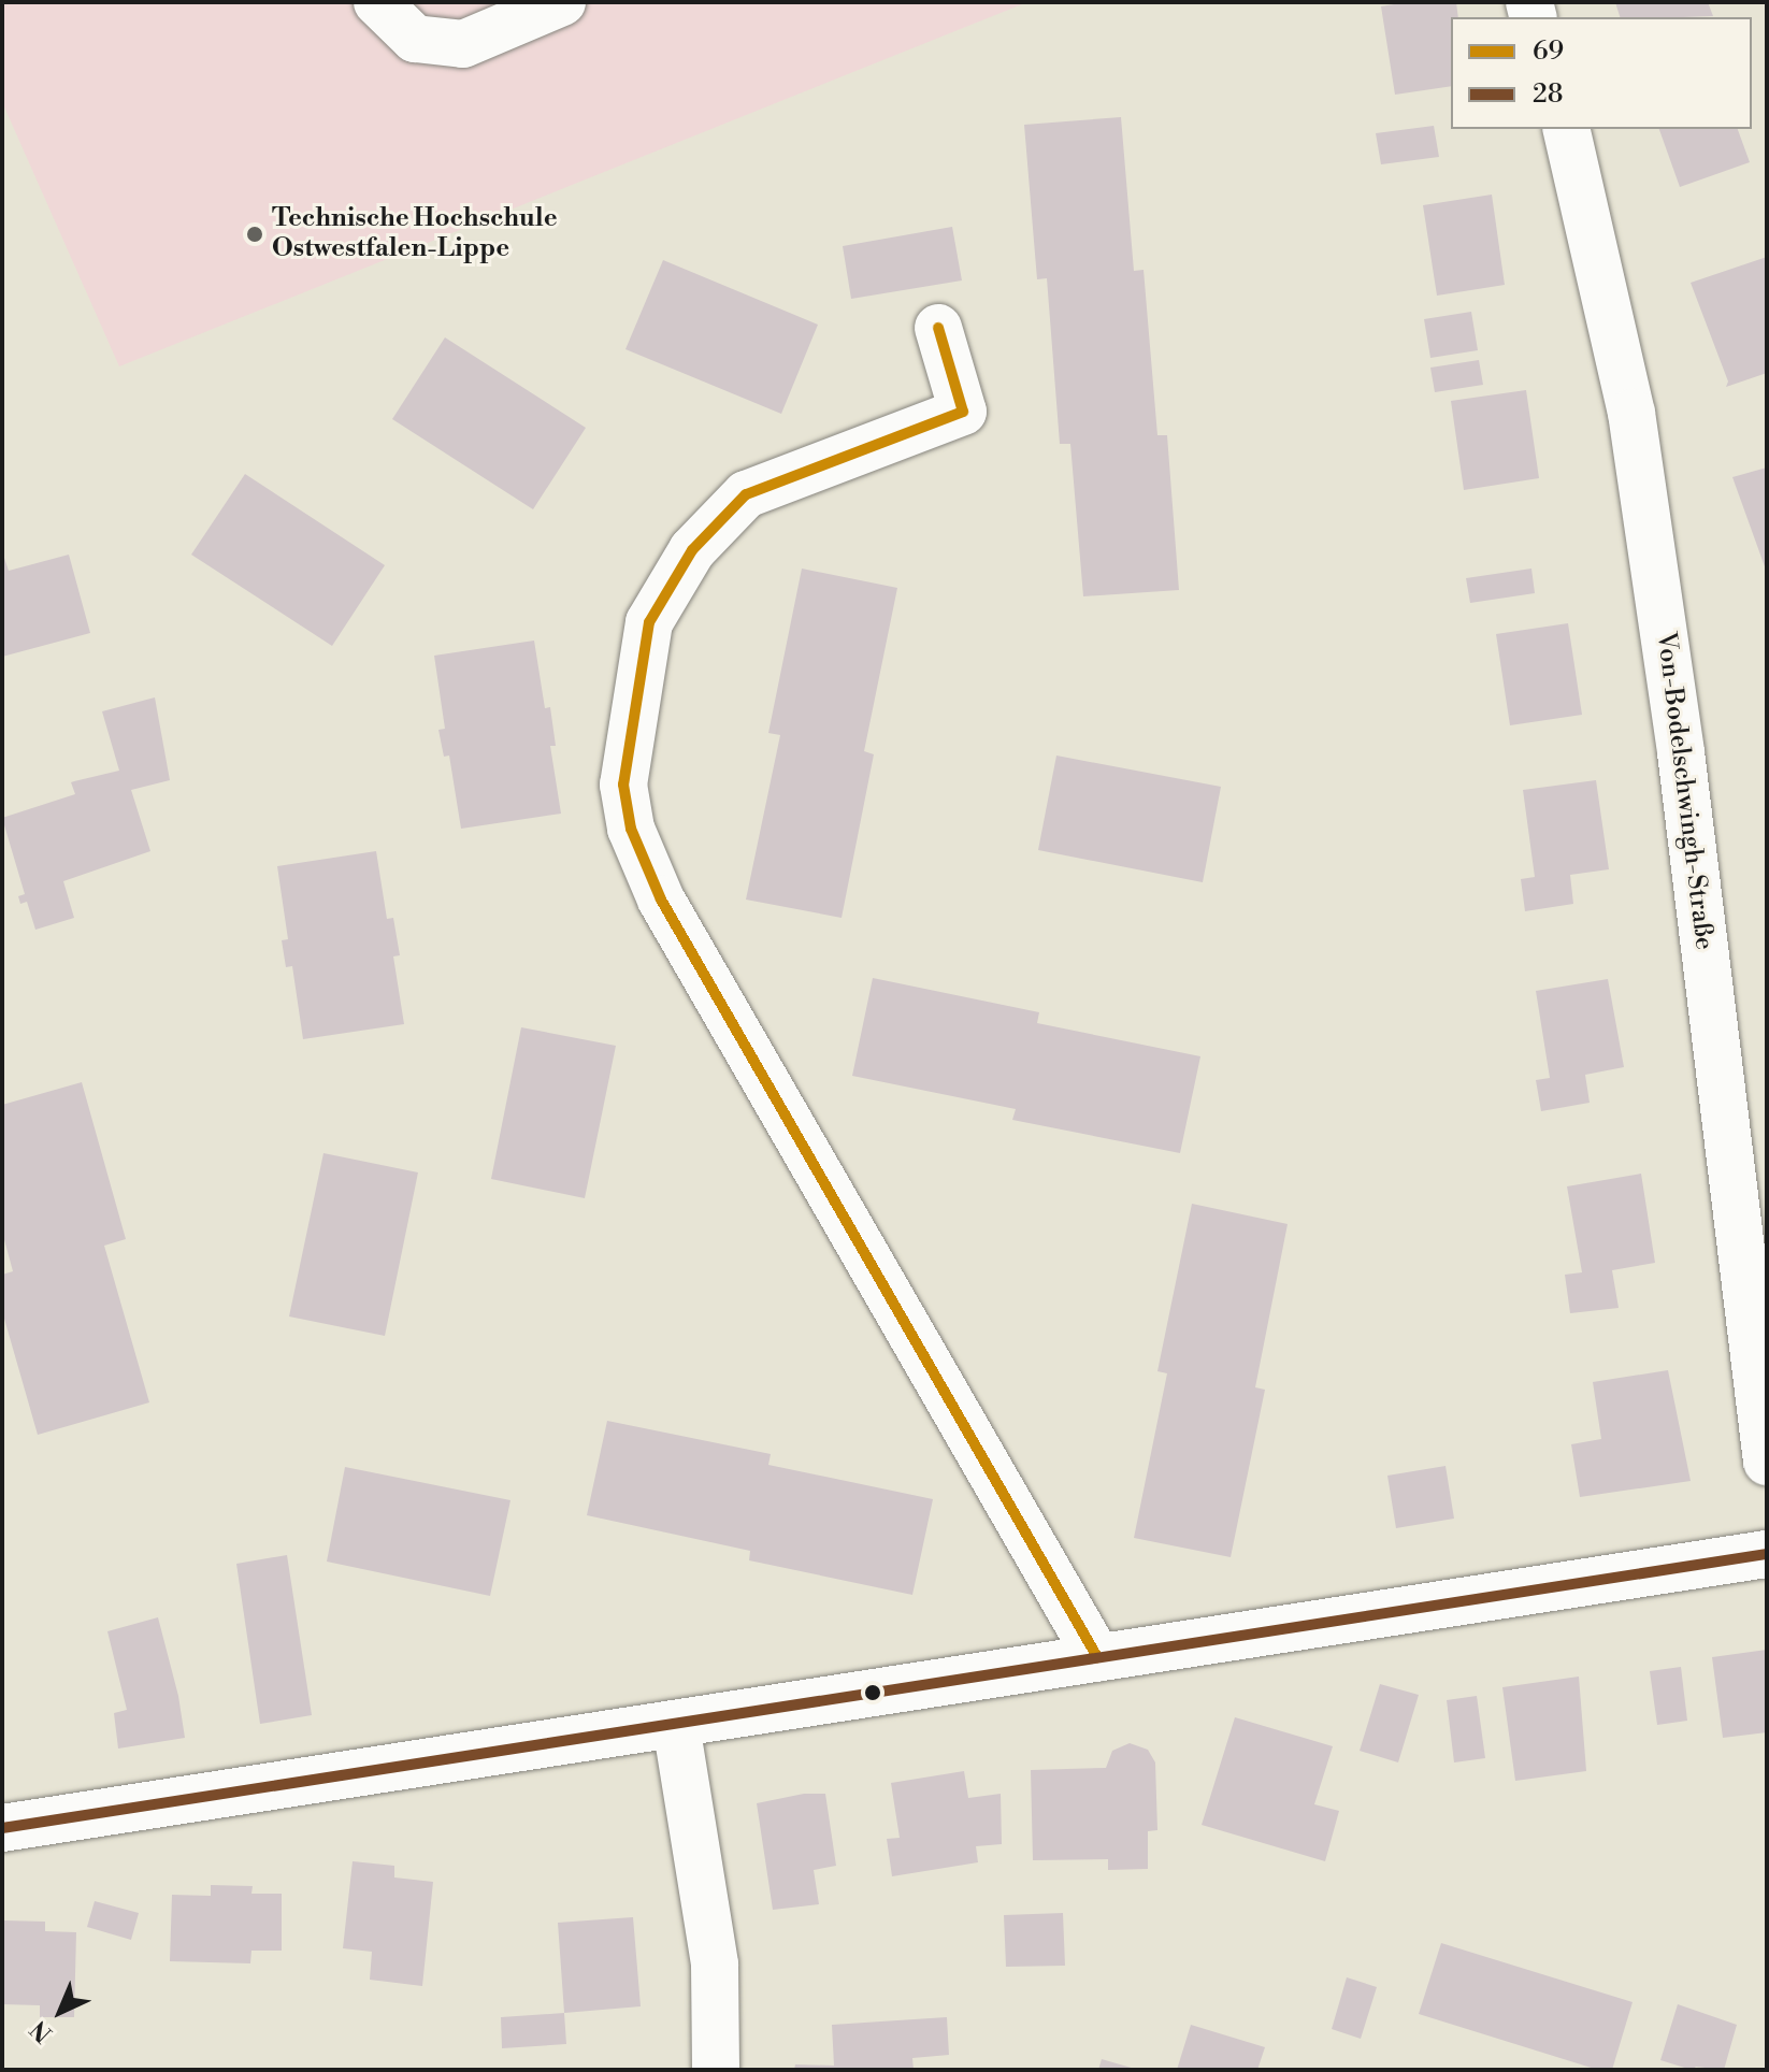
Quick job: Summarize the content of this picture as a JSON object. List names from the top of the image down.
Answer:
{
  "streets": {
    "street": ["Von-Bodelschwingh-Straße"]
  },
  "places": ["Technische Hochschule Ostwestfalen-Lippe"],
  "lines": ["transit line 69", "transit line 28"],
  "legend": ["69", "28"],
  "north": "bottom left"
}
